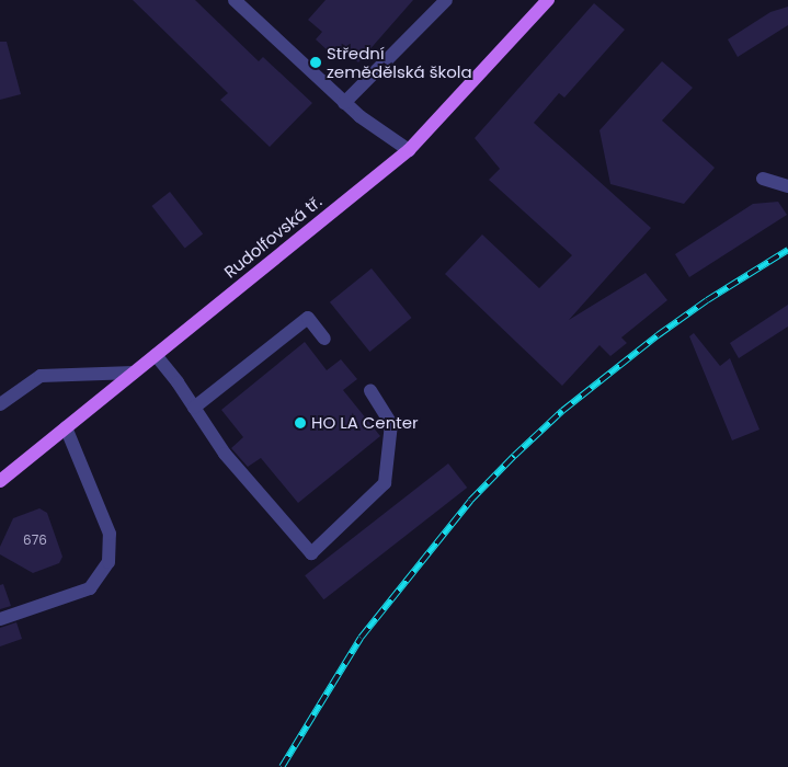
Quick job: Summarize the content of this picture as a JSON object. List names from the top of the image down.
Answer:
{
  "streets": {
    "main road": ["Rudolfovská tř."]
  },
  "places": ["Střední zemědělská škola", "HO LA Center"],
  "house_numbers": ["676"]
}
